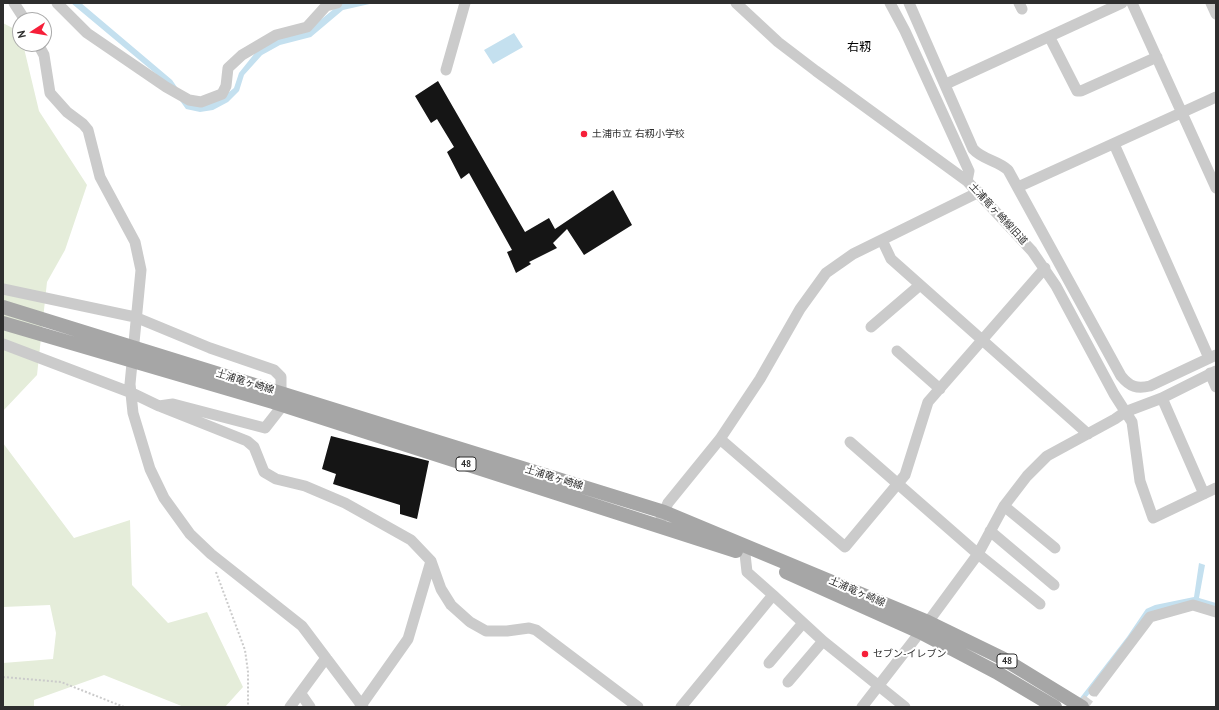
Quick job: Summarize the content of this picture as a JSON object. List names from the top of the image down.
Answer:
{
  "streets": {
    "main road": ["土浦竜ヶ崎線", "48"],
    "street": ["土浦竜ヶ崎線旧道"]
  },
  "districts": ["右籾"],
  "places": ["土浦市立 右籾小学校", "セブン-イレブン"],
  "north": "left"
}
